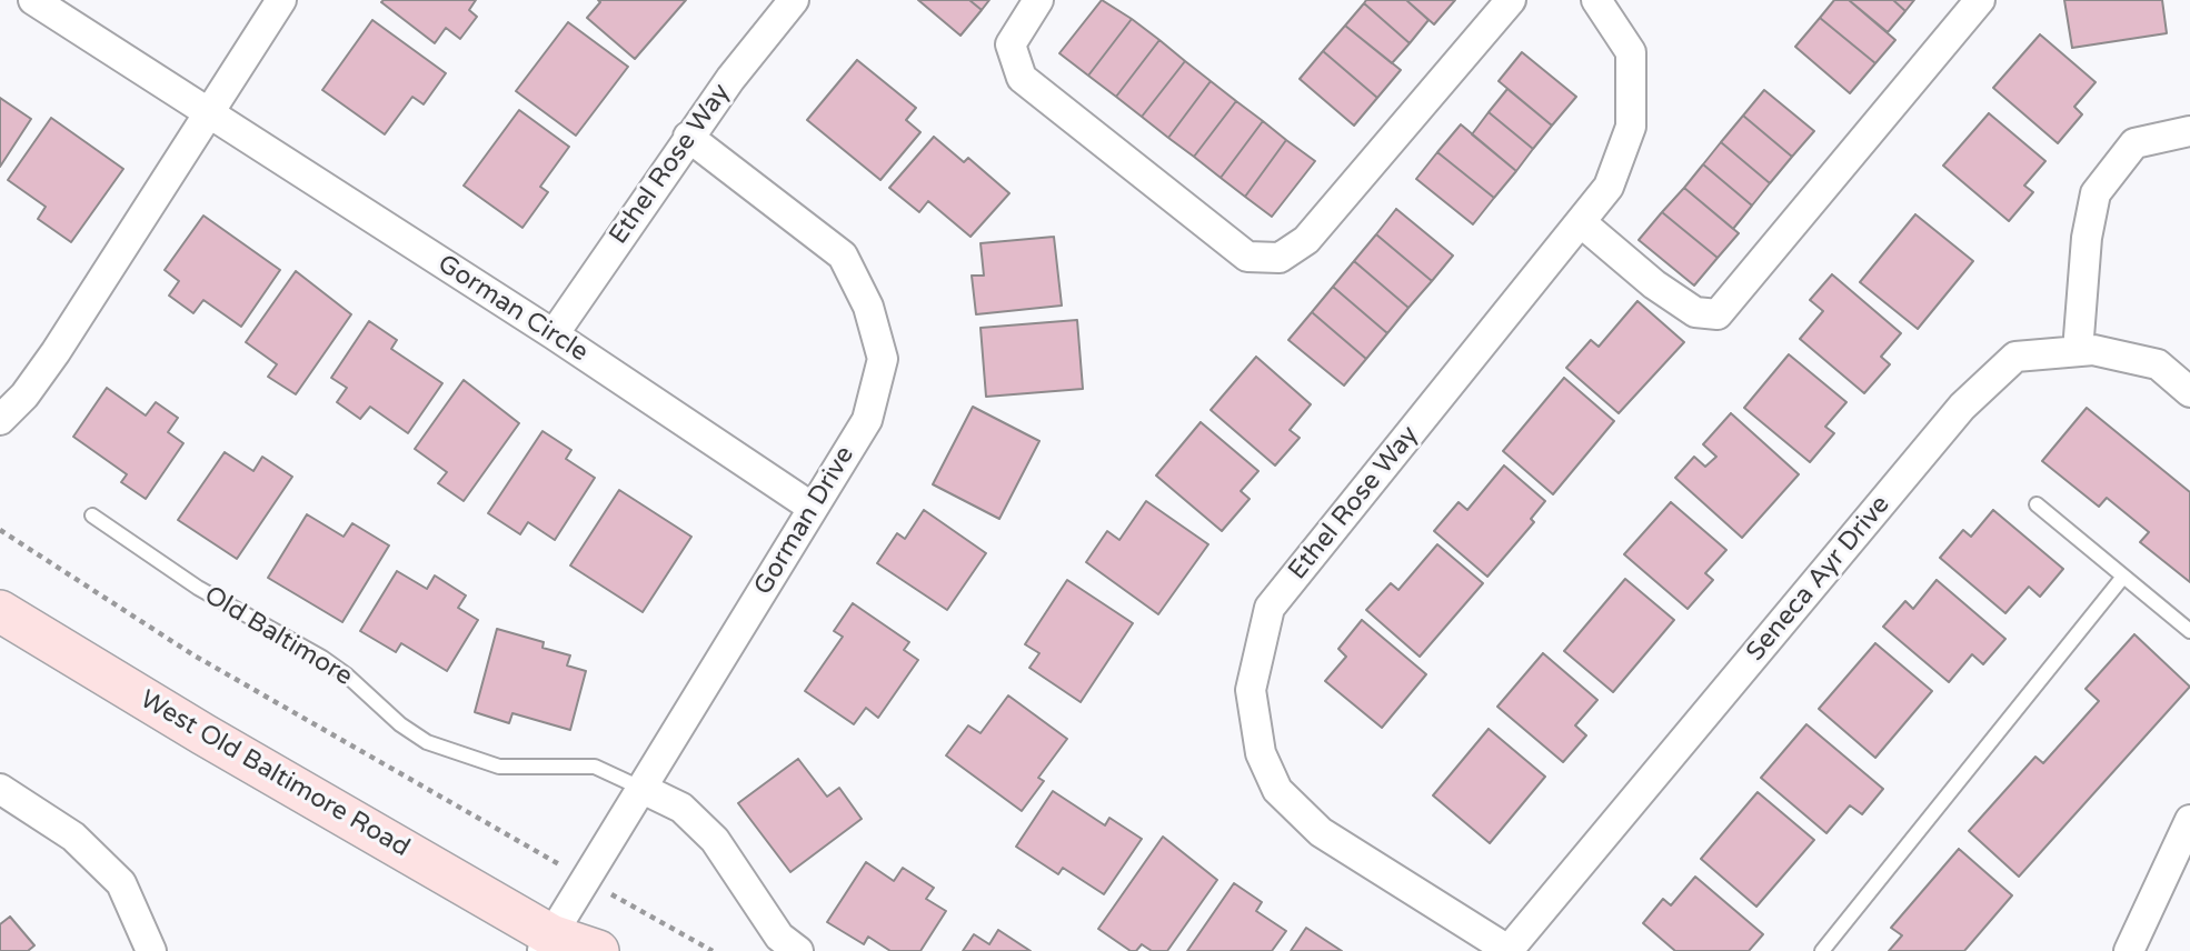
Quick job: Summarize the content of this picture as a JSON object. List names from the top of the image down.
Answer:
{
  "streets": {
    "street": [
      "Ethel Rose Way",
      "Gorman Circle",
      "Gorman Drive",
      "Seneca Ayr Drive",
      "West Old Baltimore Road"
    ],
    "lane": ["Old Baltimore"]
  },
  "crossings": [
    ["Ethel Rose Way", "Gorman Circle"],
    ["Ethel Rose Way", "Gorman Drive"],
    ["Ethel Rose Way", "Seneca Ayr Drive"],
    ["Gorman Circle", "Gorman Drive"],
    ["Gorman Drive", "Old Baltimore"],
    ["Gorman Drive", "West Old Baltimore Road"]
  ]
}
